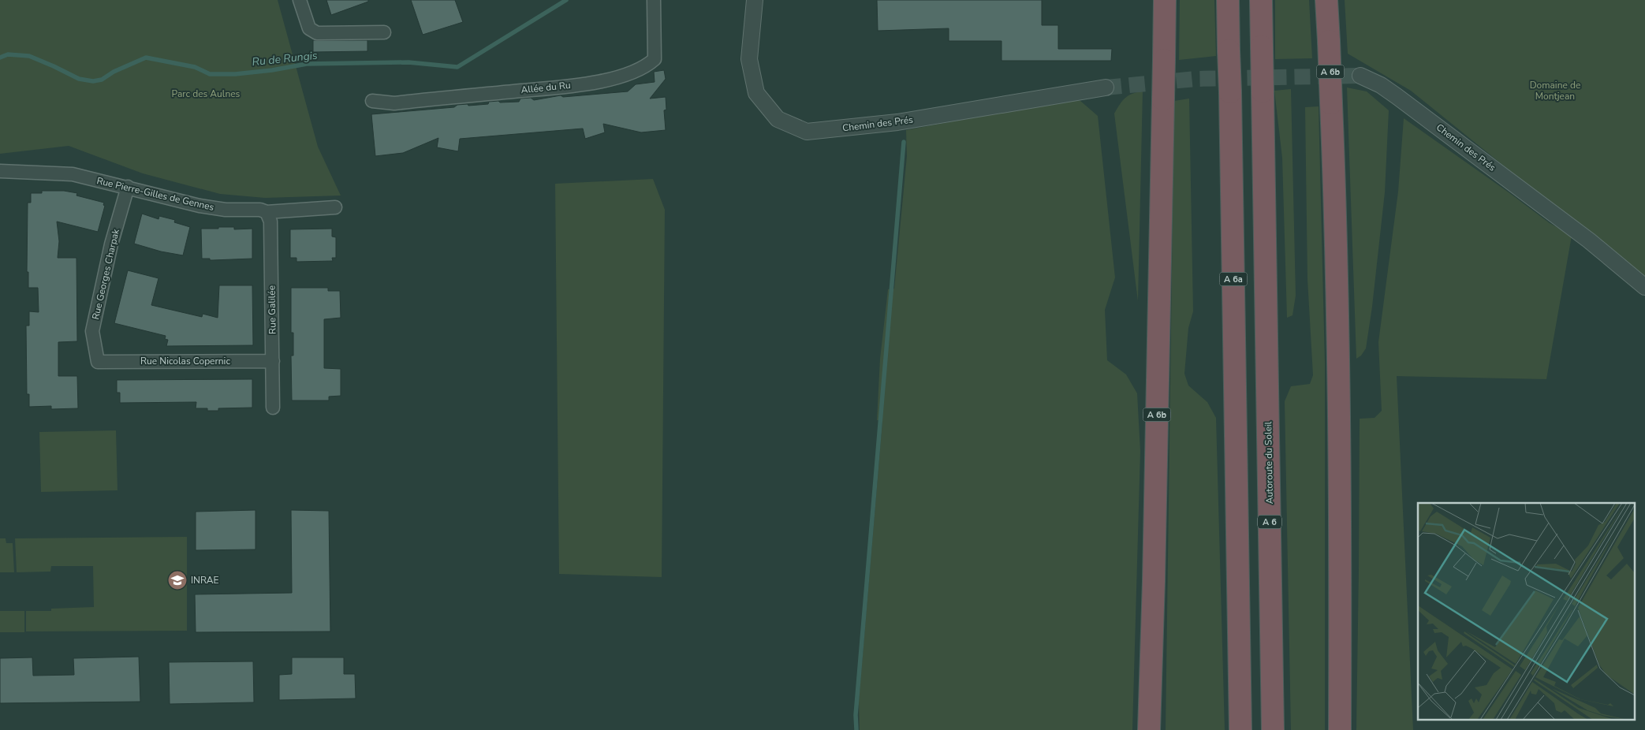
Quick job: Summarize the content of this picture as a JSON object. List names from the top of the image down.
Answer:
{
  "streets": {
    "highway": [
      "A 6b",
      "A 6a",
      "Autoroute du Soleil",
      "A 6"
    ],
    "street": [
      "Allée du Ru",
      "Chemin des Prés",
      "Rue Pierre-Gilles de Gennes",
      "Rue Georges Charpak",
      "Rue Galilée",
      "Rue Nicolas Copernic"
    ]
  },
  "crossings": [
    ["Rue Pierre-Gilles de Gennes", "Rue Georges Charpak"],
    ["Rue Pierre-Gilles de Gennes", "Rue Galilée"],
    ["Rue Georges Charpak", "Rue Nicolas Copernic"],
    ["Rue Galilée", "Rue Nicolas Copernic"]
  ],
  "water": ["Ru de Rungis"],
  "parks": ["Domaine de Montjean", "Parc des Aulnes"],
  "places": {
    "school or university": ["INRAE"]
  }
}
